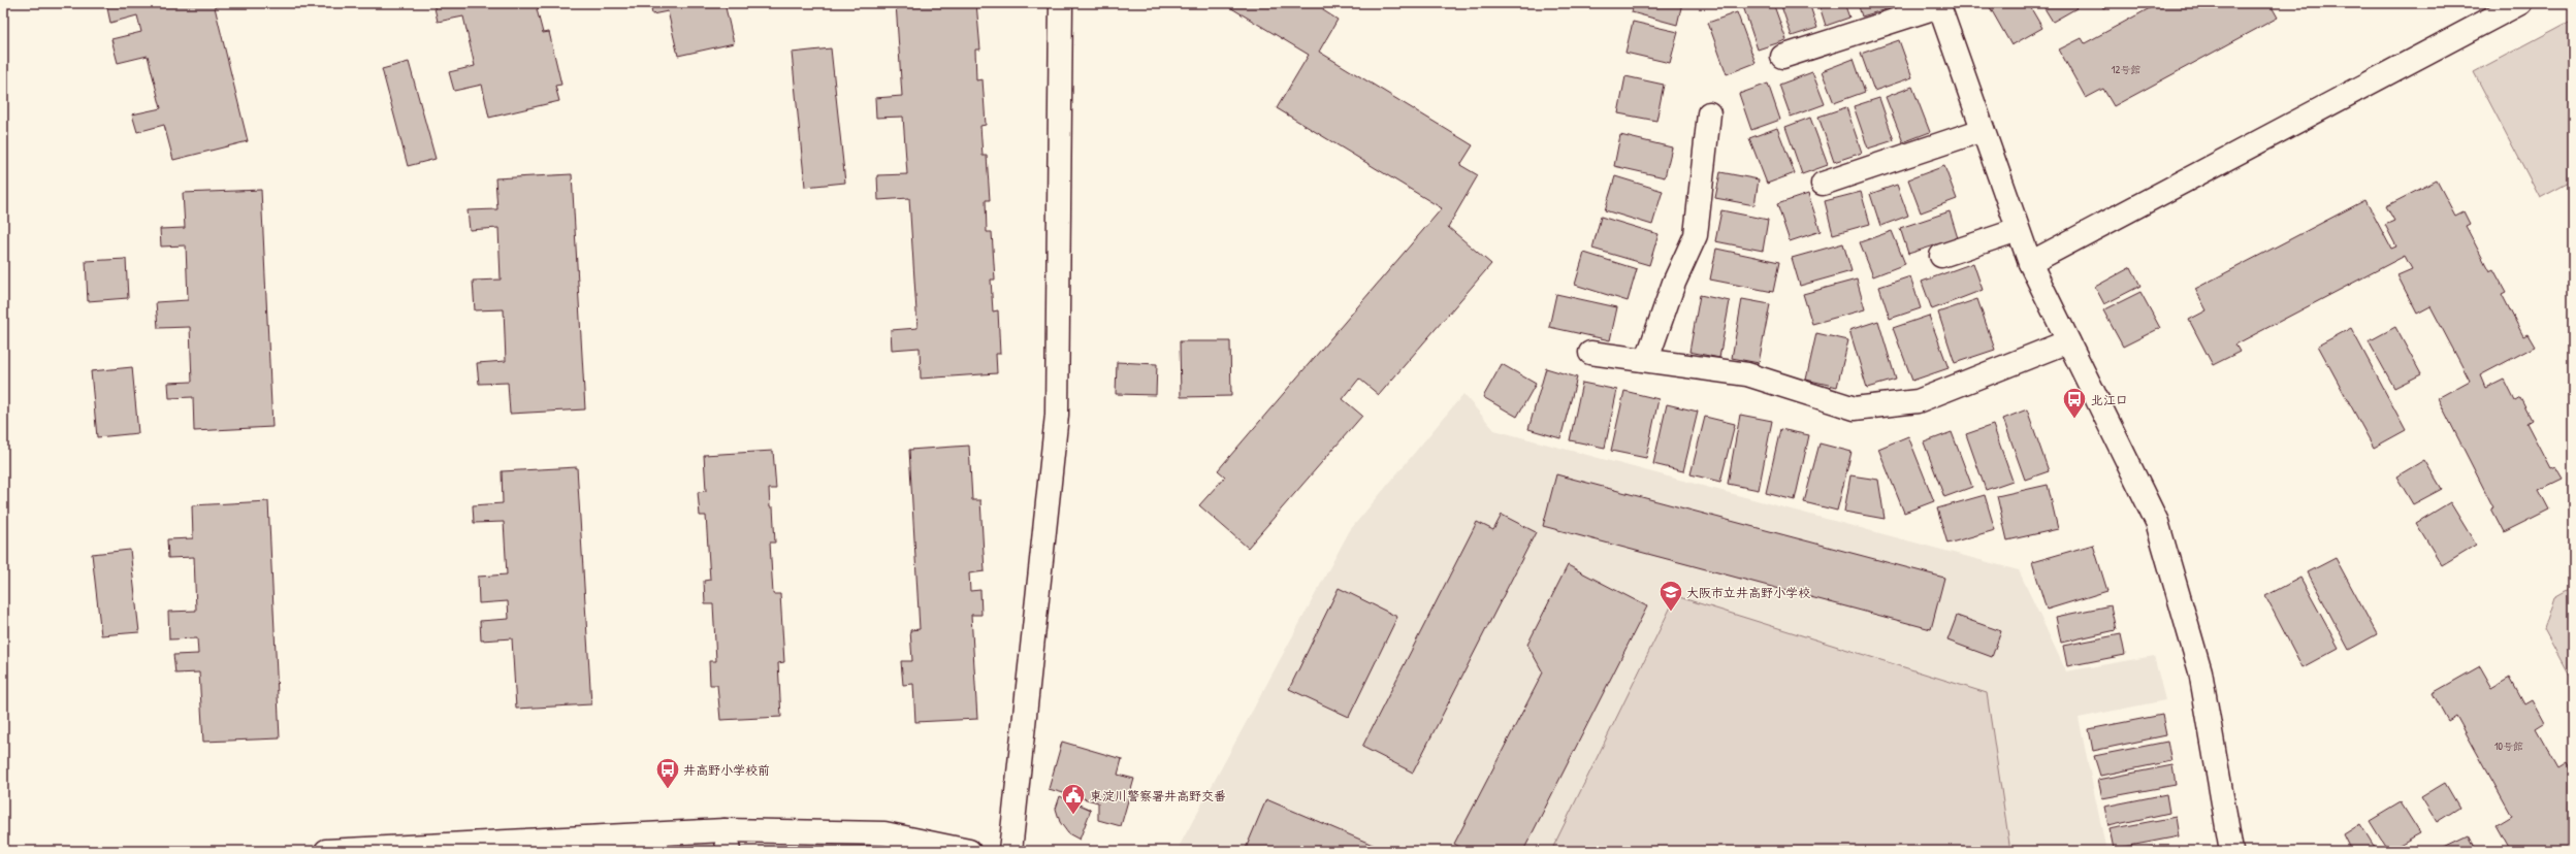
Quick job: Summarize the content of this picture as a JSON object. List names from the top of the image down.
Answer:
{
  "places": {
    "bus stop": ["北江口", "井高野小学校前"],
    "school or university": ["大阪市立井高野小学校"],
    "public building": ["東淀川警察署井高野交番"]
  },
  "house_numbers": ["12号館", "10号館"]
}
